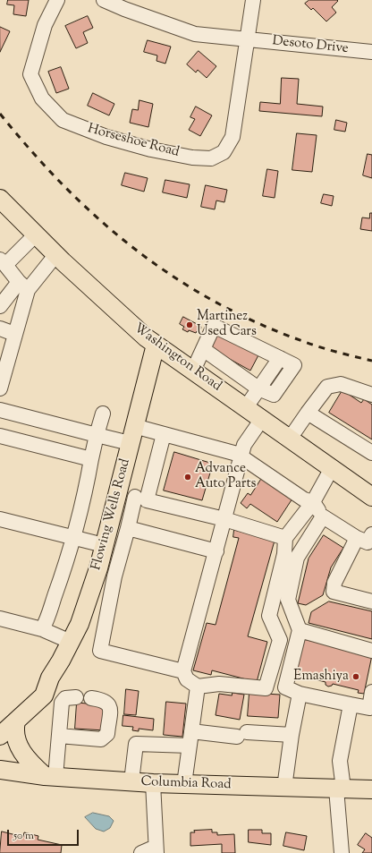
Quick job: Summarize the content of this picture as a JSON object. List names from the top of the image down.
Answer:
{
  "streets": {
    "main road": ["Washington Road", "Flowing Wells Road", "Columbia Road"],
    "street": ["Desoto Drive", "Horseshoe Road"]
  },
  "crossings": [
    ["Desoto Drive", "Horseshoe Road"],
    ["Washington Road", "Flowing Wells Road"]
  ],
  "places": ["Martinez Used Cars", "Advance Auto Parts", "Emashiya"],
  "scale_bar": "50 m"
}
